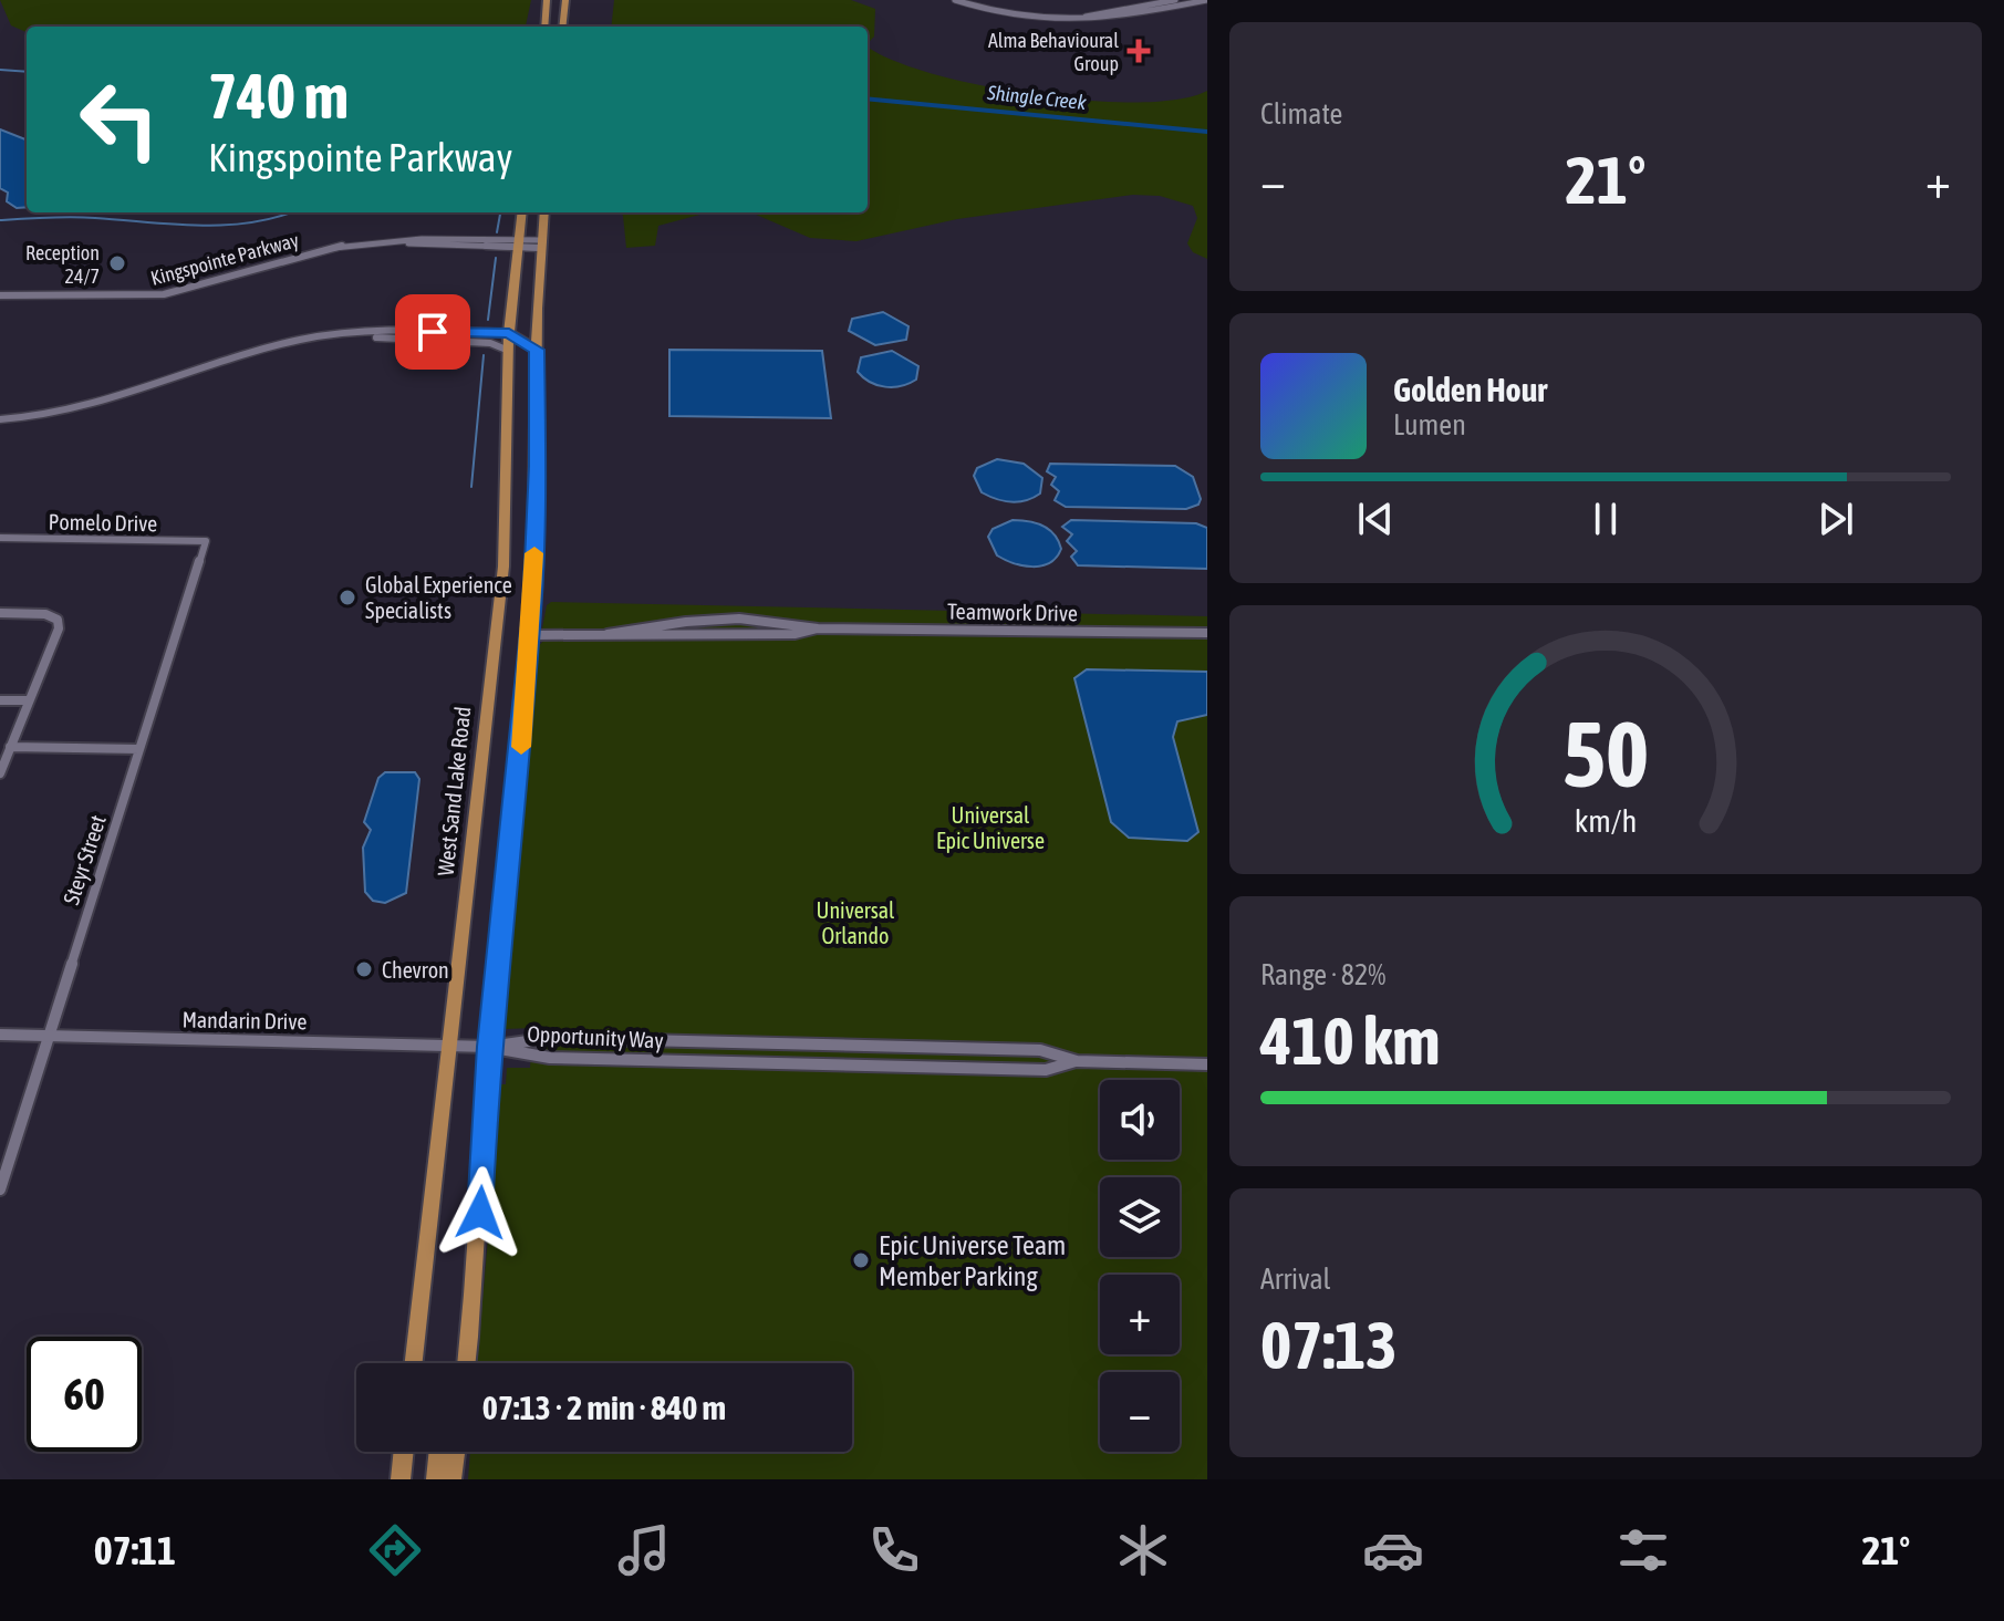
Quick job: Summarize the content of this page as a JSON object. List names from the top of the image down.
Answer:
{
  "streets": {
    "main road": ["West Sand Lake Road"],
    "street": [
      "Kingspointe Parkway",
      "Pomelo Drive",
      "Teamwork Drive",
      "Steyr Street",
      "Mandarin Drive",
      "Opportunity Way"
    ]
  },
  "crossings": [
    ["Kingspointe Parkway", "West Sand Lake Road"],
    ["Pomelo Drive", "Steyr Street"],
    ["West Sand Lake Road", "Mandarin Drive"],
    ["Steyr Street", "Mandarin Drive"],
    ["Mandarin Drive", "Opportunity Way"]
  ],
  "water": ["Shingle Creek"],
  "parks": ["Universal Epic Universe", "Universal Orlando"],
  "places": {
    "health": ["Alma Behavioural Group"],
    "other": [
      "Reception 24/7",
      "Global Experience Specialists",
      "Chevron",
      "Epic Universe Team Member Parking"
    ]
  },
  "page": {
    "tile": [
      "Climate",
      ["Range · 82%", "410 km"],
      ["Arrival", "07:13"]
    ],
    "turn": ["740 m", "Kingspointe Parkway"],
    "heat": ["−", "21°", "+"],
    "song": ["Golden Hour", "Lumen"],
    "map_buttons": ["+", "−"],
    "limit": "60",
    "trip": "07:13 · 2 min · 840 m",
    "tabs": ["07:11", "21°"],
    "gauge": ["50", "km/h"]
  }
}
